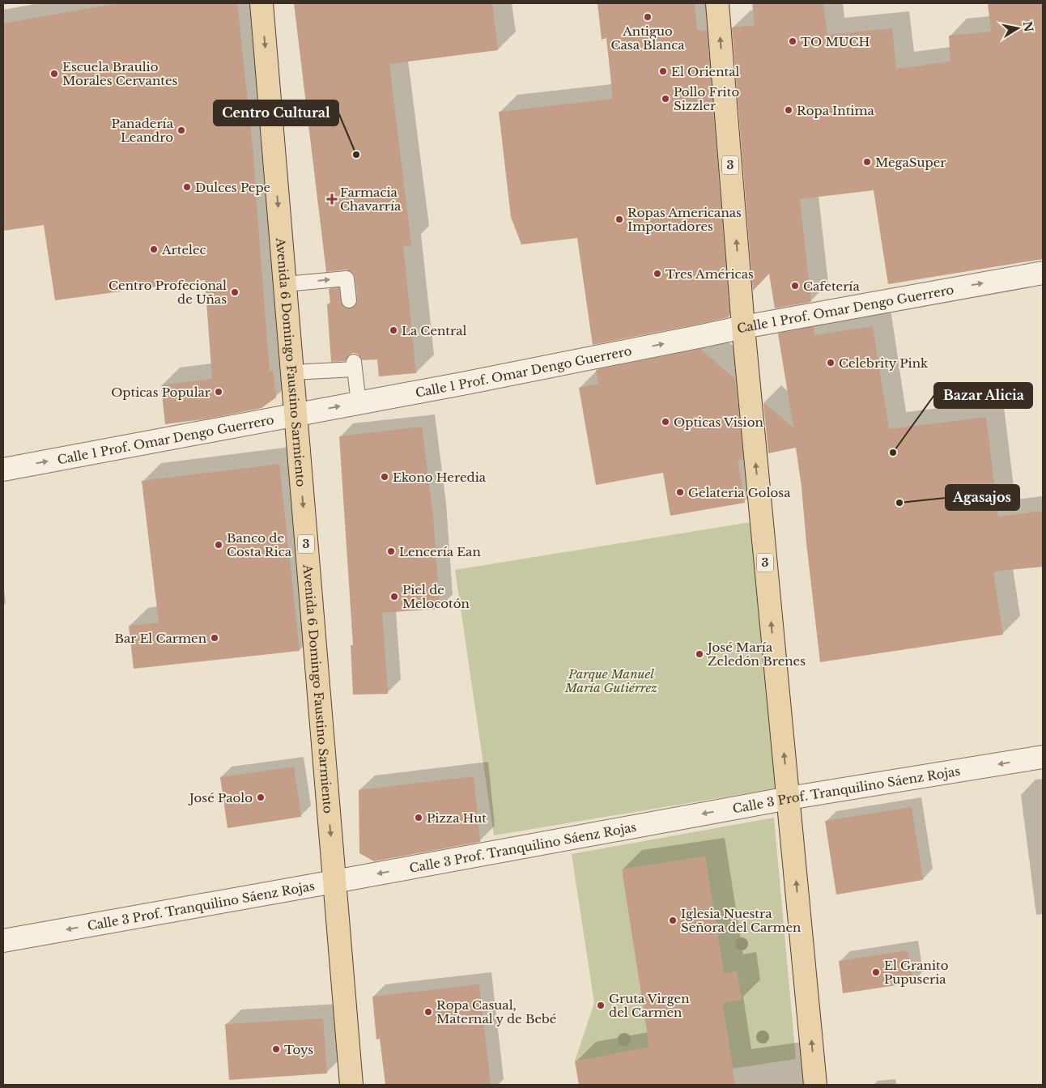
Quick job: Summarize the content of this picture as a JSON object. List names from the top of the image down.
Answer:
{
  "streets": {
    "main road": ["3", "Avenida 6 Domingo Faustino Sarmiento"],
    "street": ["Calle 1 Prof. Omar Dengo Guerrero", "Calle 3 Prof. Tranquilino Sáenz Rojas"]
  },
  "crossings": [
    ["3", "Calle 1 Prof. Omar Dengo Guerrero"],
    ["3", "Calle 3 Prof. Tranquilino Sáenz Rojas"],
    ["Calle 1 Prof. Omar Dengo Guerrero", "Avenida 6 Domingo Faustino Sarmiento"],
    ["Avenida 6 Domingo Faustino Sarmiento", "Calle 3 Prof. Tranquilino Sáenz Rojas"]
  ],
  "one_way": ["Calle 1 Prof. Omar Dengo Guerrero", "Avenida 6 Domingo Faustino Sarmiento", "Calle 3 Prof. Tranquilino Sáenz Rojas"],
  "parks": ["Parque Manuel María Gutiérrez"],
  "places": {
    "other": [
      "Antiguo Casa Blanca",
      "TO MUCH",
      "El Oriental",
      "Escuela Braulio Morales Cervantes",
      "Pollo Frito Sizzler",
      "Ropa Intima",
      "Panadería Leandro",
      "Centro Cultural",
      "MegaSuper",
      "Dulces Pepe",
      "Ropas Americanas Importadores",
      "Artelec",
      "Tres Américas",
      "Cafetería",
      "Centro Profecional de Uñas",
      "La Central",
      "Celebrity Pink",
      "Opticas Popular",
      "Opticas Vision",
      "Bazar Alicia",
      "Ekono Heredia",
      "Gelateria Golosa",
      "Agasajos",
      "Banco de Costa Rica",
      "Lencería Ean",
      "Piel de Melocotón",
      "Bar El Carmen",
      "José María Zeledón Brenes",
      "José Paolo",
      "Pizza Hut",
      "Iglesia Nuestra Señora del Carmen",
      "El Granito Pupuseria",
      "Gruta Virgen del Carmen",
      "Ropa Casual, Maternal y de Bebé",
      "Toys"
    ],
    "health": ["Farmacia Chavarría"]
  },
  "north": "right"
}
